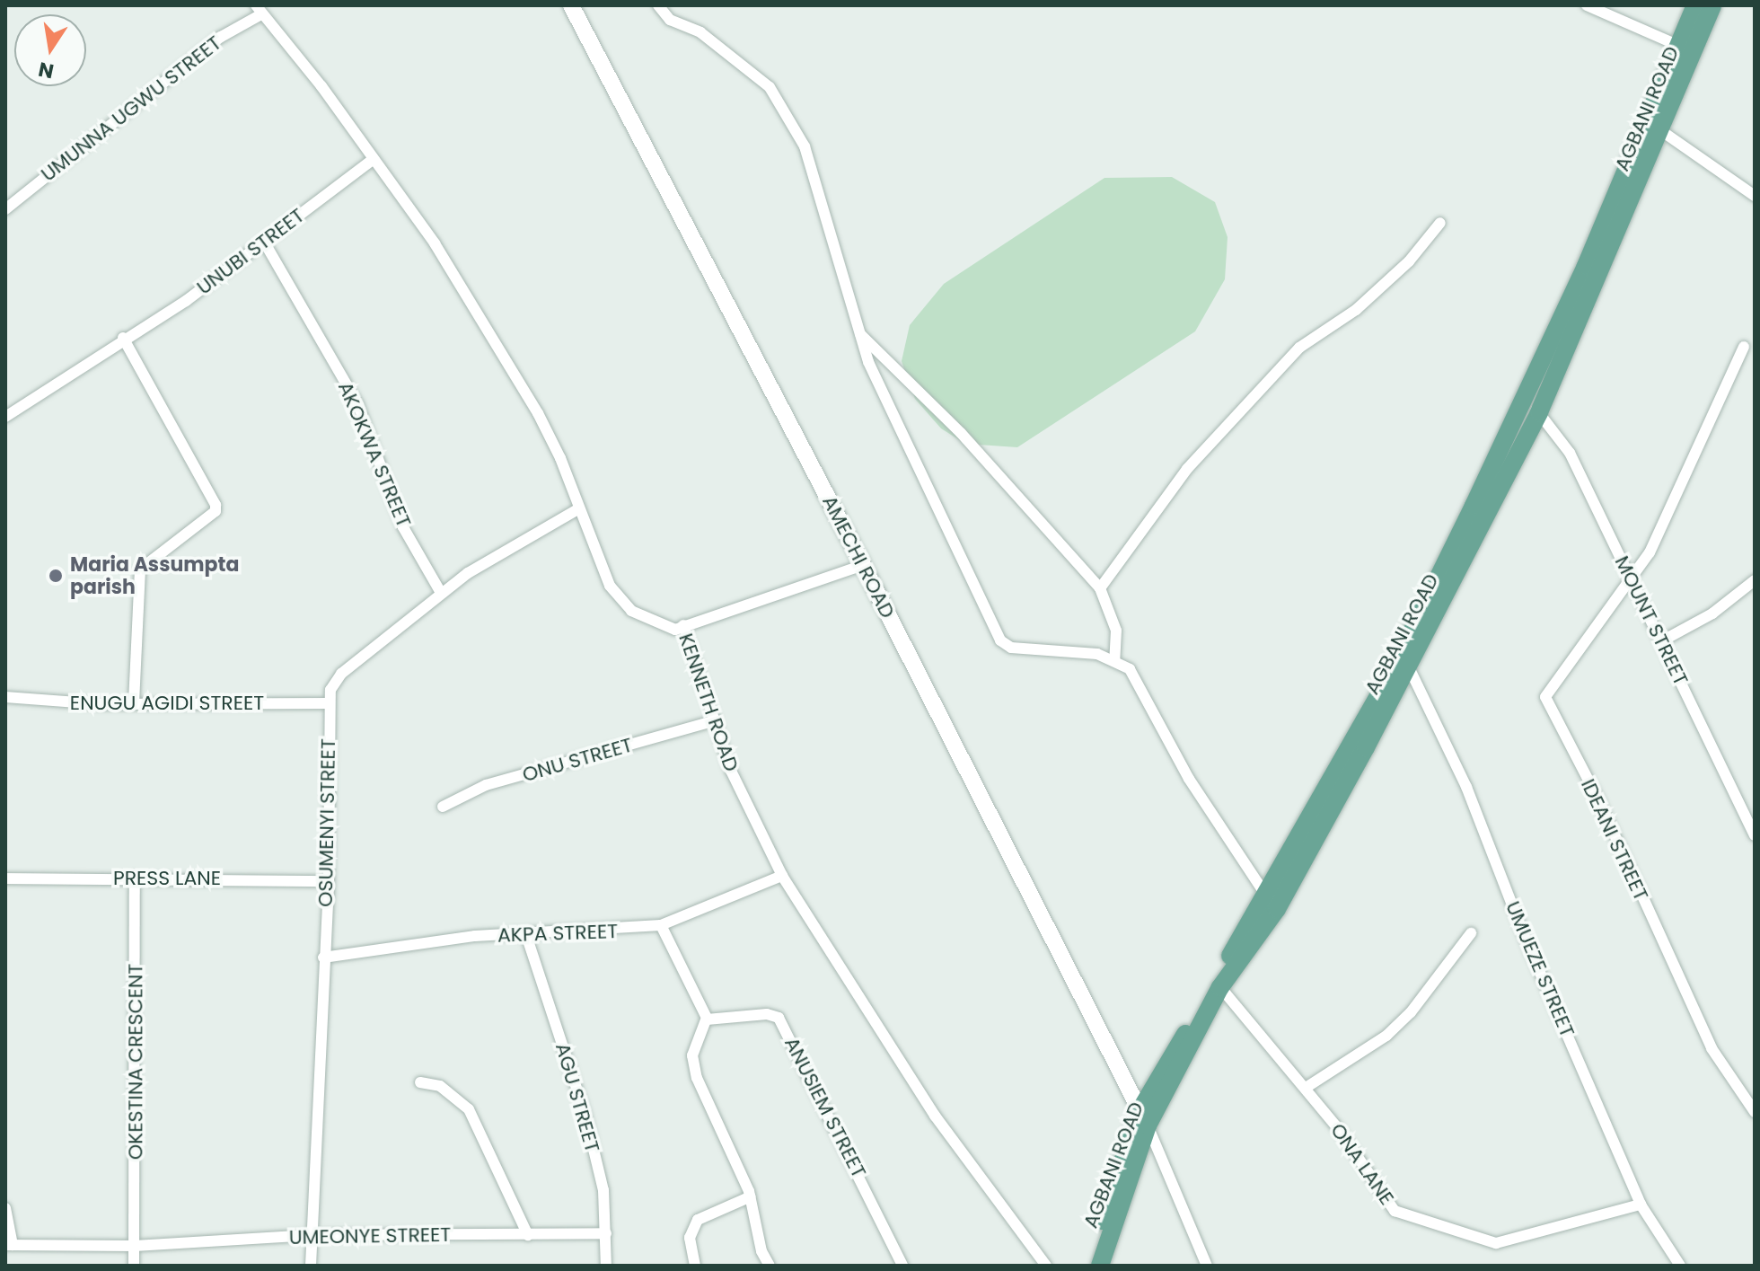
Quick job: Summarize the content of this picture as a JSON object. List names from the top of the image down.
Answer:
{
  "streets": {
    "main road": ["AGBANI ROAD", "AMECHI ROAD"],
    "street": [
      "UMUNNA UGWU STREET",
      "UNUBI STREET",
      "AKOKWA STREET",
      "MOUNT STREET",
      "KENNETH ROAD",
      "ENUGU AGIDI STREET",
      "ONU STREET",
      "OSUMENYI STREET",
      "IDEANI STREET",
      "PRESS LANE",
      "AKPA STREET",
      "UMUEZE STREET",
      "OKESTINA CRESCENT",
      "AGU STREET",
      "ANUSIEM STREET",
      "ONA LANE",
      "UMEONYE STREET"
    ]
  },
  "crossings": [
    ["UMUNNA UGWU STREET", "KENNETH ROAD"],
    ["AGBANI ROAD", "AMECHI ROAD"],
    ["AGBANI ROAD", "MOUNT STREET"],
    ["AGBANI ROAD", "UMUEZE STREET"],
    ["AGBANI ROAD", "ONA LANE"],
    ["UNUBI STREET", "AKOKWA STREET"],
    ["UNUBI STREET", "KENNETH ROAD"],
    ["AKOKWA STREET", "OSUMENYI STREET"],
    ["MOUNT STREET", "IDEANI STREET"],
    ["KENNETH ROAD", "ONU STREET"],
    ["KENNETH ROAD", "OSUMENYI STREET"],
    ["KENNETH ROAD", "AKPA STREET"],
    ["ENUGU AGIDI STREET", "OSUMENYI STREET"],
    ["OSUMENYI STREET", "PRESS LANE"],
    ["OSUMENYI STREET", "AKPA STREET"],
    ["OSUMENYI STREET", "UMEONYE STREET"],
    ["PRESS LANE", "OKESTINA CRESCENT"],
    ["AKPA STREET", "AGU STREET"],
    ["UMUEZE STREET", "ONA LANE"],
    ["OKESTINA CRESCENT", "UMEONYE STREET"],
    ["AGU STREET", "UMEONYE STREET"]
  ],
  "places": ["Maria Assumpta parish"],
  "north": "bottom"
}
